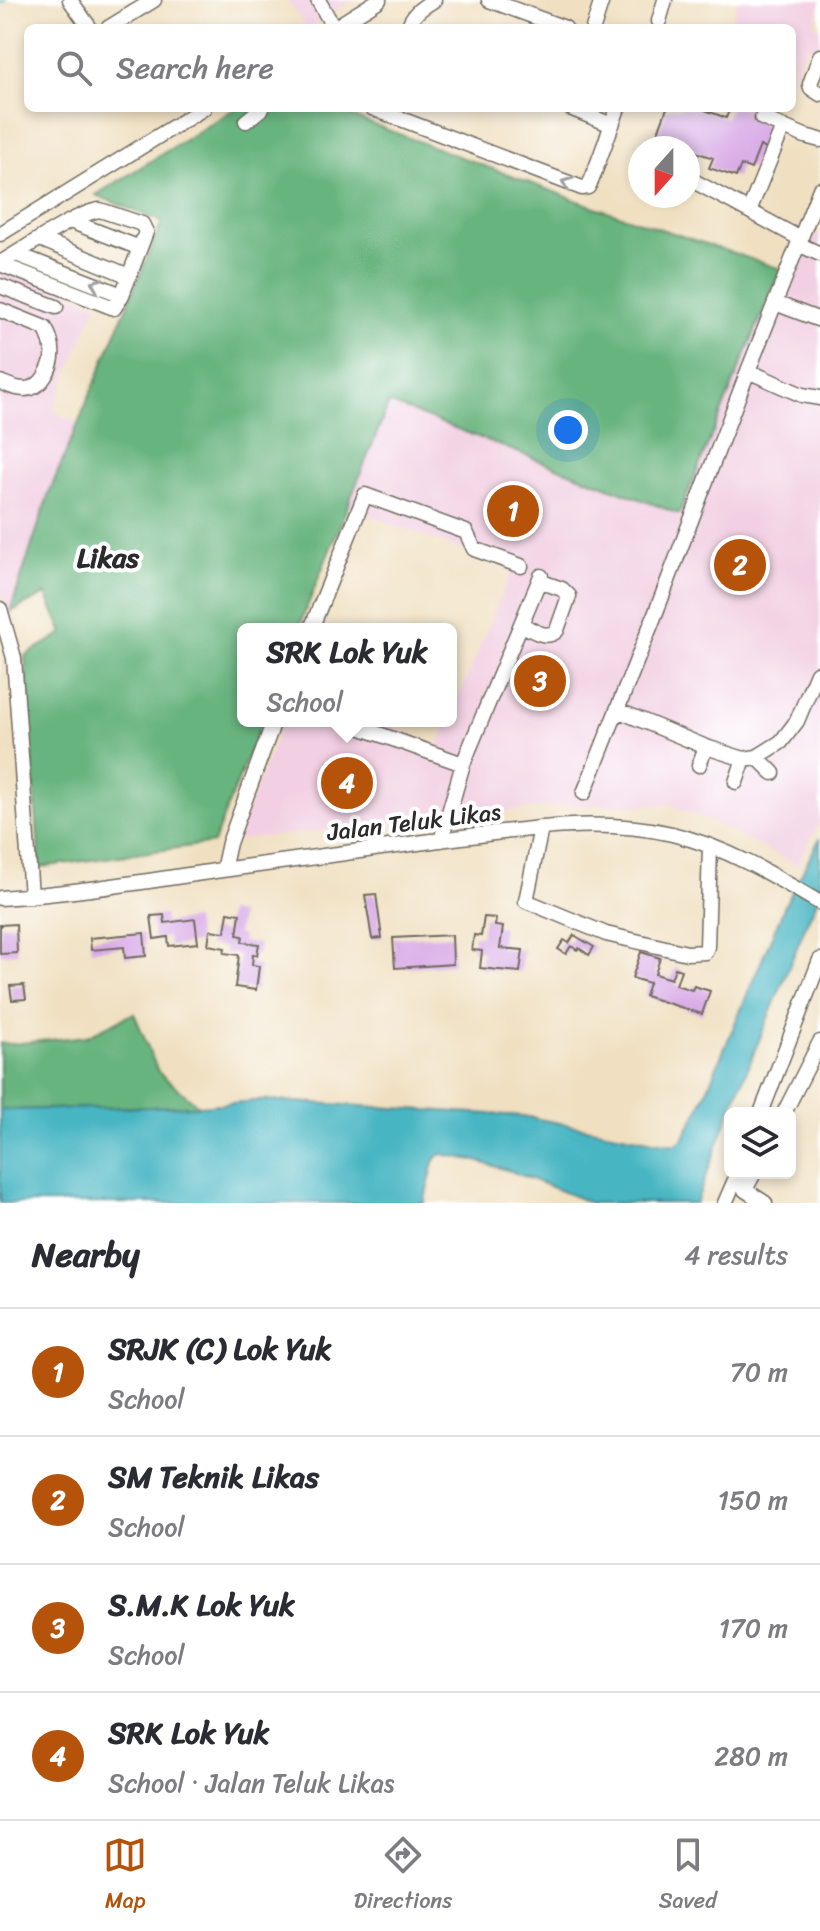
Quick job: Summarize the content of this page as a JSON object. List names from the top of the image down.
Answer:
{
  "streets": {
    "street": ["Jalan Teluk Likas"]
  },
  "districts": ["Likas"],
  "north": "bottom",
  "page": {
    "search": "Search here",
    "pins": [
      "1",
      "2",
      "3",
      "4"
    ],
    "popup": ["SRK Lok Yuk", "School"],
    "heading": ["Nearby", "4 results"],
    "list": [
      {
        "mark": "1",
        "name": "SRJK (C) Lok Yuk",
        "note": "School",
        "value": "70 m"
      },
      {
        "mark": "2",
        "name": "SM Teknik Likas",
        "note": "School",
        "value": "150 m"
      },
      {
        "mark": "3",
        "name": "S.M.K Lok Yuk",
        "note": "School",
        "value": "170 m"
      },
      {
        "mark": "4",
        "name": "SRK Lok Yuk",
        "note": "School · Jalan Teluk Likas",
        "value": "280 m"
      }
    ],
    "nav": ["Map", "Directions", "Saved"]
  }
}
